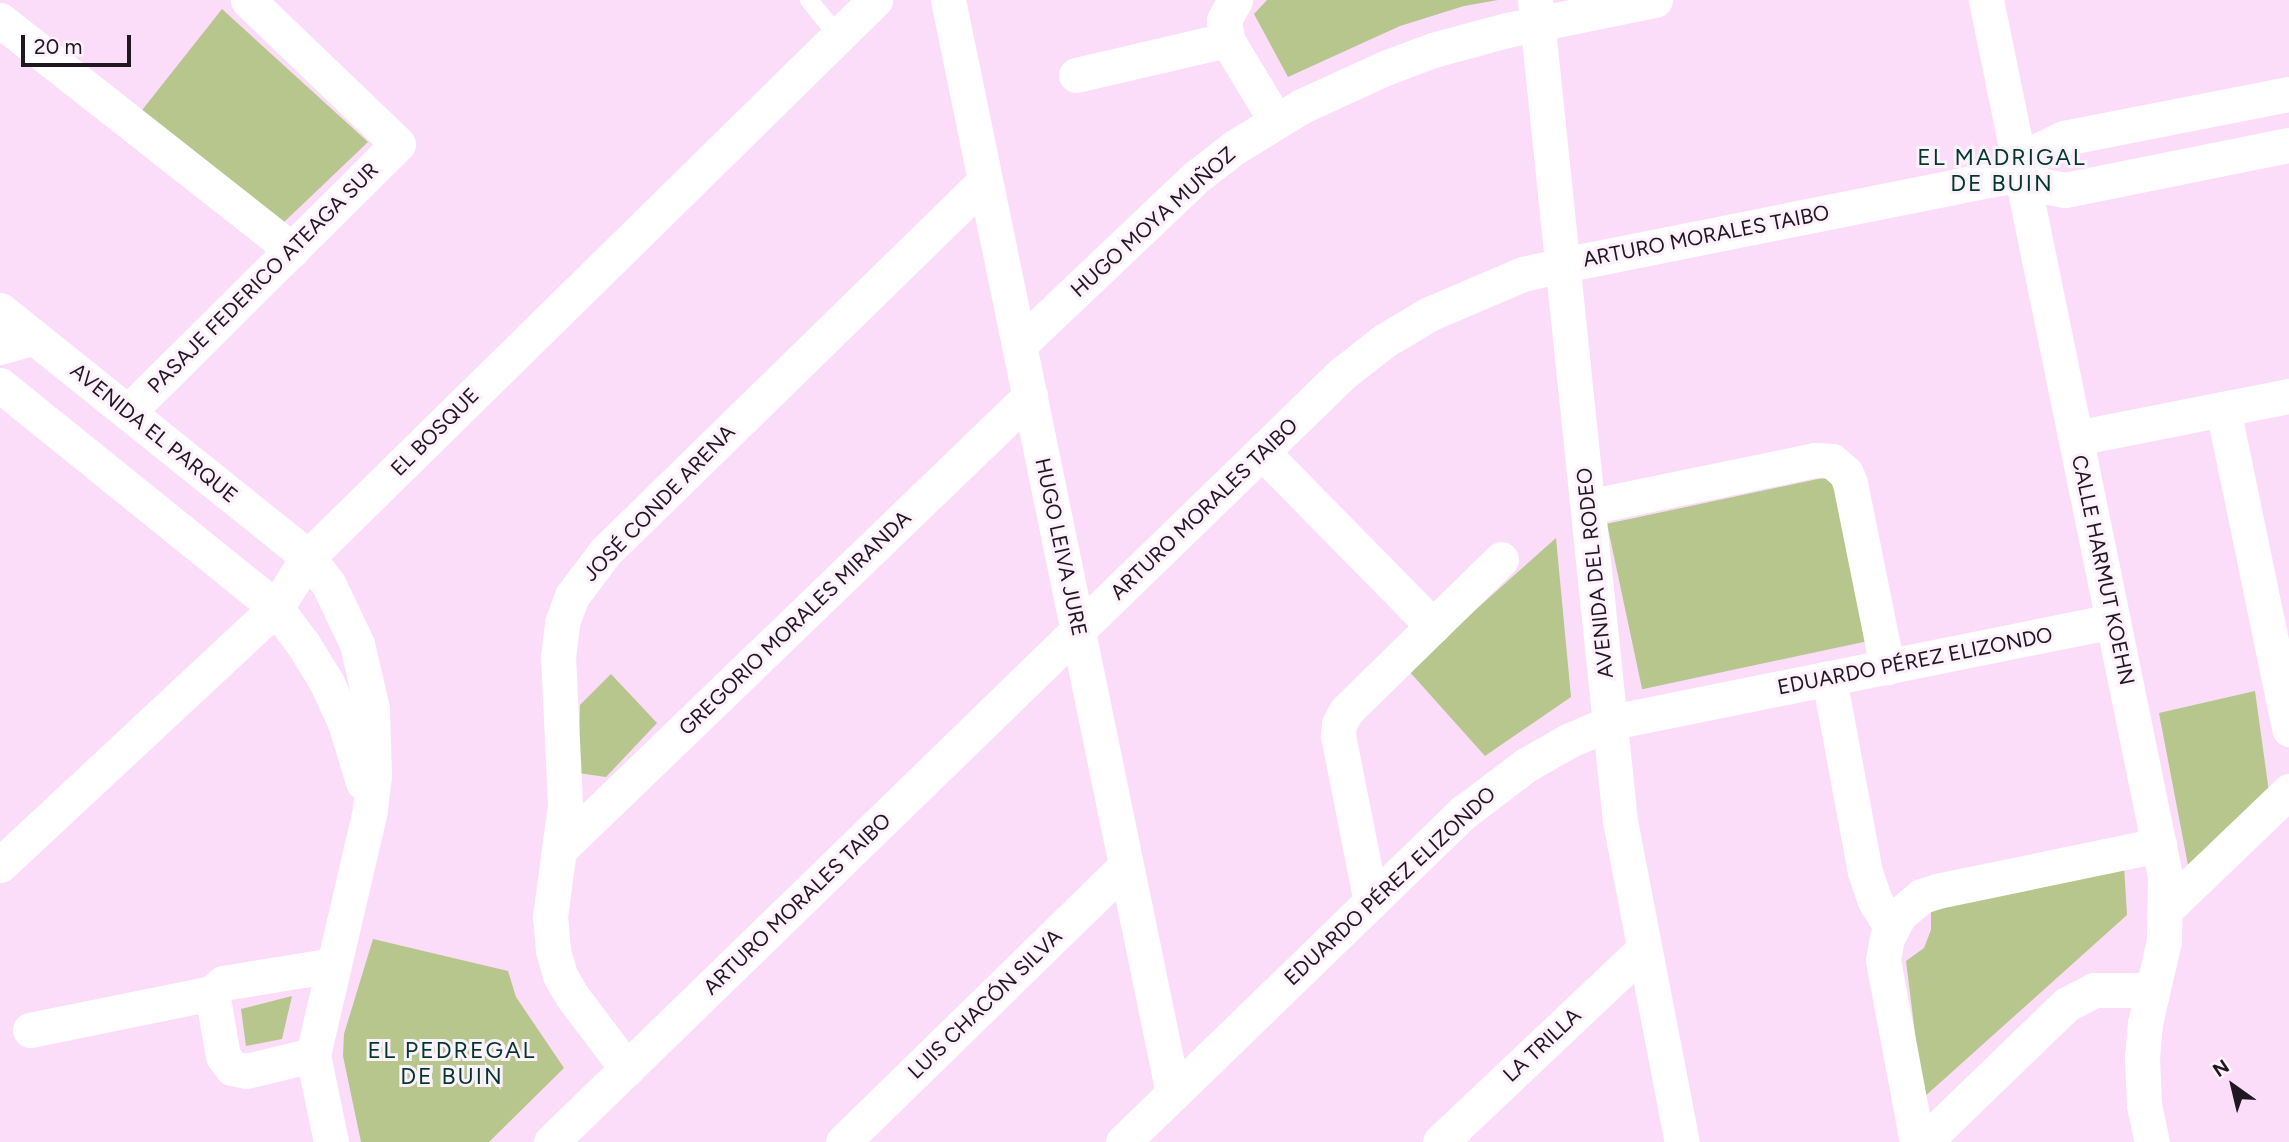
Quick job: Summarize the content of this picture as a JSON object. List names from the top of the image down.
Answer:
{
  "streets": {
    "street": [
      "HUGO MOYA MUÑOZ",
      "ARTURO MORALES TAIBO",
      "PASAJE FEDERICO ATEAGA SUR",
      "EL BOSQUE",
      "AVENIDA EL PARQUE",
      "JOSÉ CONDE ARENA",
      "HUGO LEIVA JURE",
      "CALLE HARMUT KOEHN",
      "AVENIDA DEL RODEO",
      "GREGORIO MORALES MIRANDA",
      "EDUARDO PÉREZ ELIZONDO",
      "LUIS CHACÓN SILVA",
      "LA TRILLA"
    ]
  },
  "crossings": [
    ["HUGO MOYA MUÑOZ", "HUGO LEIVA JURE"],
    ["HUGO MOYA MUÑOZ", "AVENIDA DEL RODEO"],
    ["ARTURO MORALES TAIBO", "JOSÉ CONDE ARENA"],
    ["ARTURO MORALES TAIBO", "HUGO LEIVA JURE"],
    ["ARTURO MORALES TAIBO", "CALLE HARMUT KOEHN"],
    ["ARTURO MORALES TAIBO", "AVENIDA DEL RODEO"],
    ["PASAJE FEDERICO ATEAGA SUR", "AVENIDA EL PARQUE"],
    ["EL BOSQUE", "AVENIDA EL PARQUE"],
    ["JOSÉ CONDE ARENA", "HUGO LEIVA JURE"],
    ["JOSÉ CONDE ARENA", "GREGORIO MORALES MIRANDA"],
    ["HUGO LEIVA JURE", "GREGORIO MORALES MIRANDA"],
    ["HUGO LEIVA JURE", "EDUARDO PÉREZ ELIZONDO"],
    ["HUGO LEIVA JURE", "LUIS CHACÓN SILVA"],
    ["CALLE HARMUT KOEHN", "EDUARDO PÉREZ ELIZONDO"],
    ["AVENIDA DEL RODEO", "EDUARDO PÉREZ ELIZONDO"],
    ["AVENIDA DEL RODEO", "LA TRILLA"]
  ],
  "districts": ["EL MADRIGAL DE BUIN", "EL PEDREGAL DE BUIN"],
  "scale_bar": "20 m",
  "north": "top left"
}
